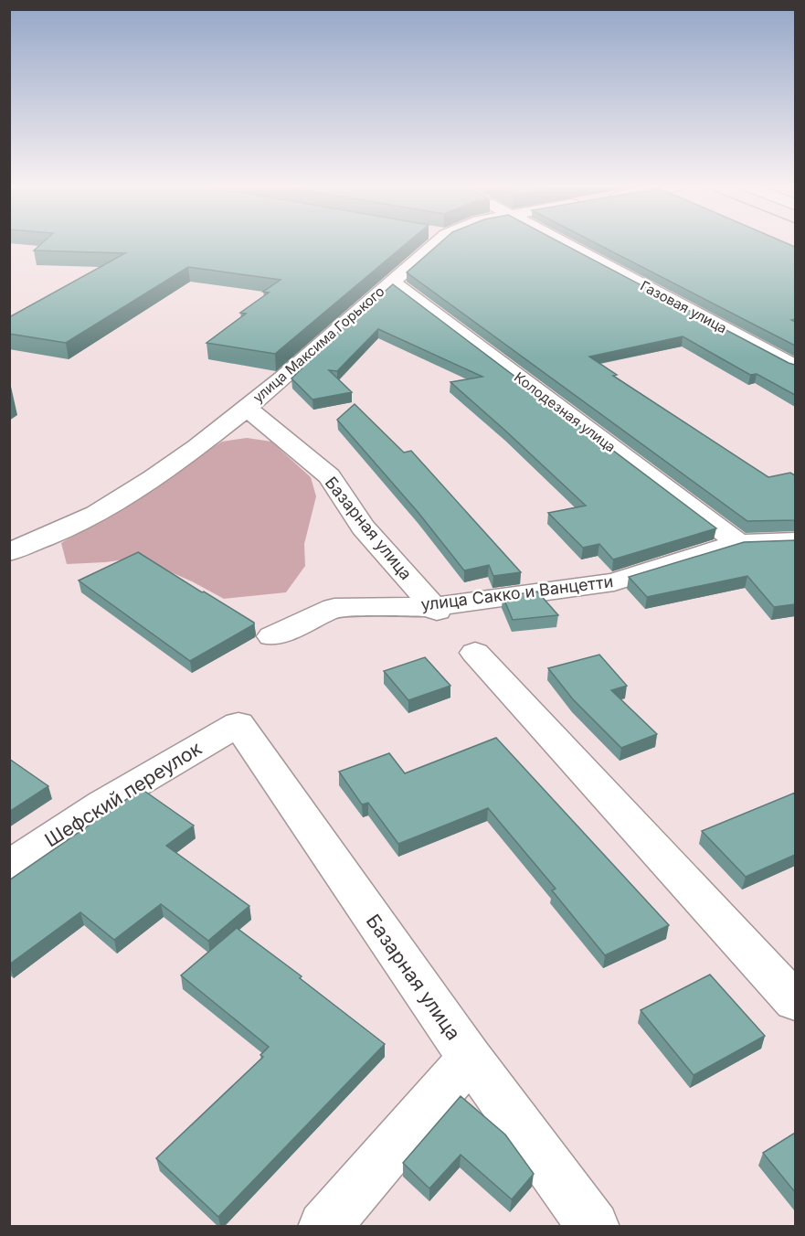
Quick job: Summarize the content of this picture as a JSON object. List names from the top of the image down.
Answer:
{
  "streets": {
    "street": [
      "Газовая улица",
      "улица Максима Горького",
      "Колодезная улица",
      "Базарная улица",
      "улица Сакко и Ванцетти",
      "Шефский переулок"
    ]
  },
  "crossings": [
    ["улица Максима Горького", "Колодезная улица"],
    ["улица Максима Горького", "Базарная улица"],
    ["Колодезная улица", "улица Сакко и Ванцетти"],
    ["Базарная улица", "улица Сакко и Ванцетти"],
    ["Базарная улица", "Шефский переулок"]
  ]
}
